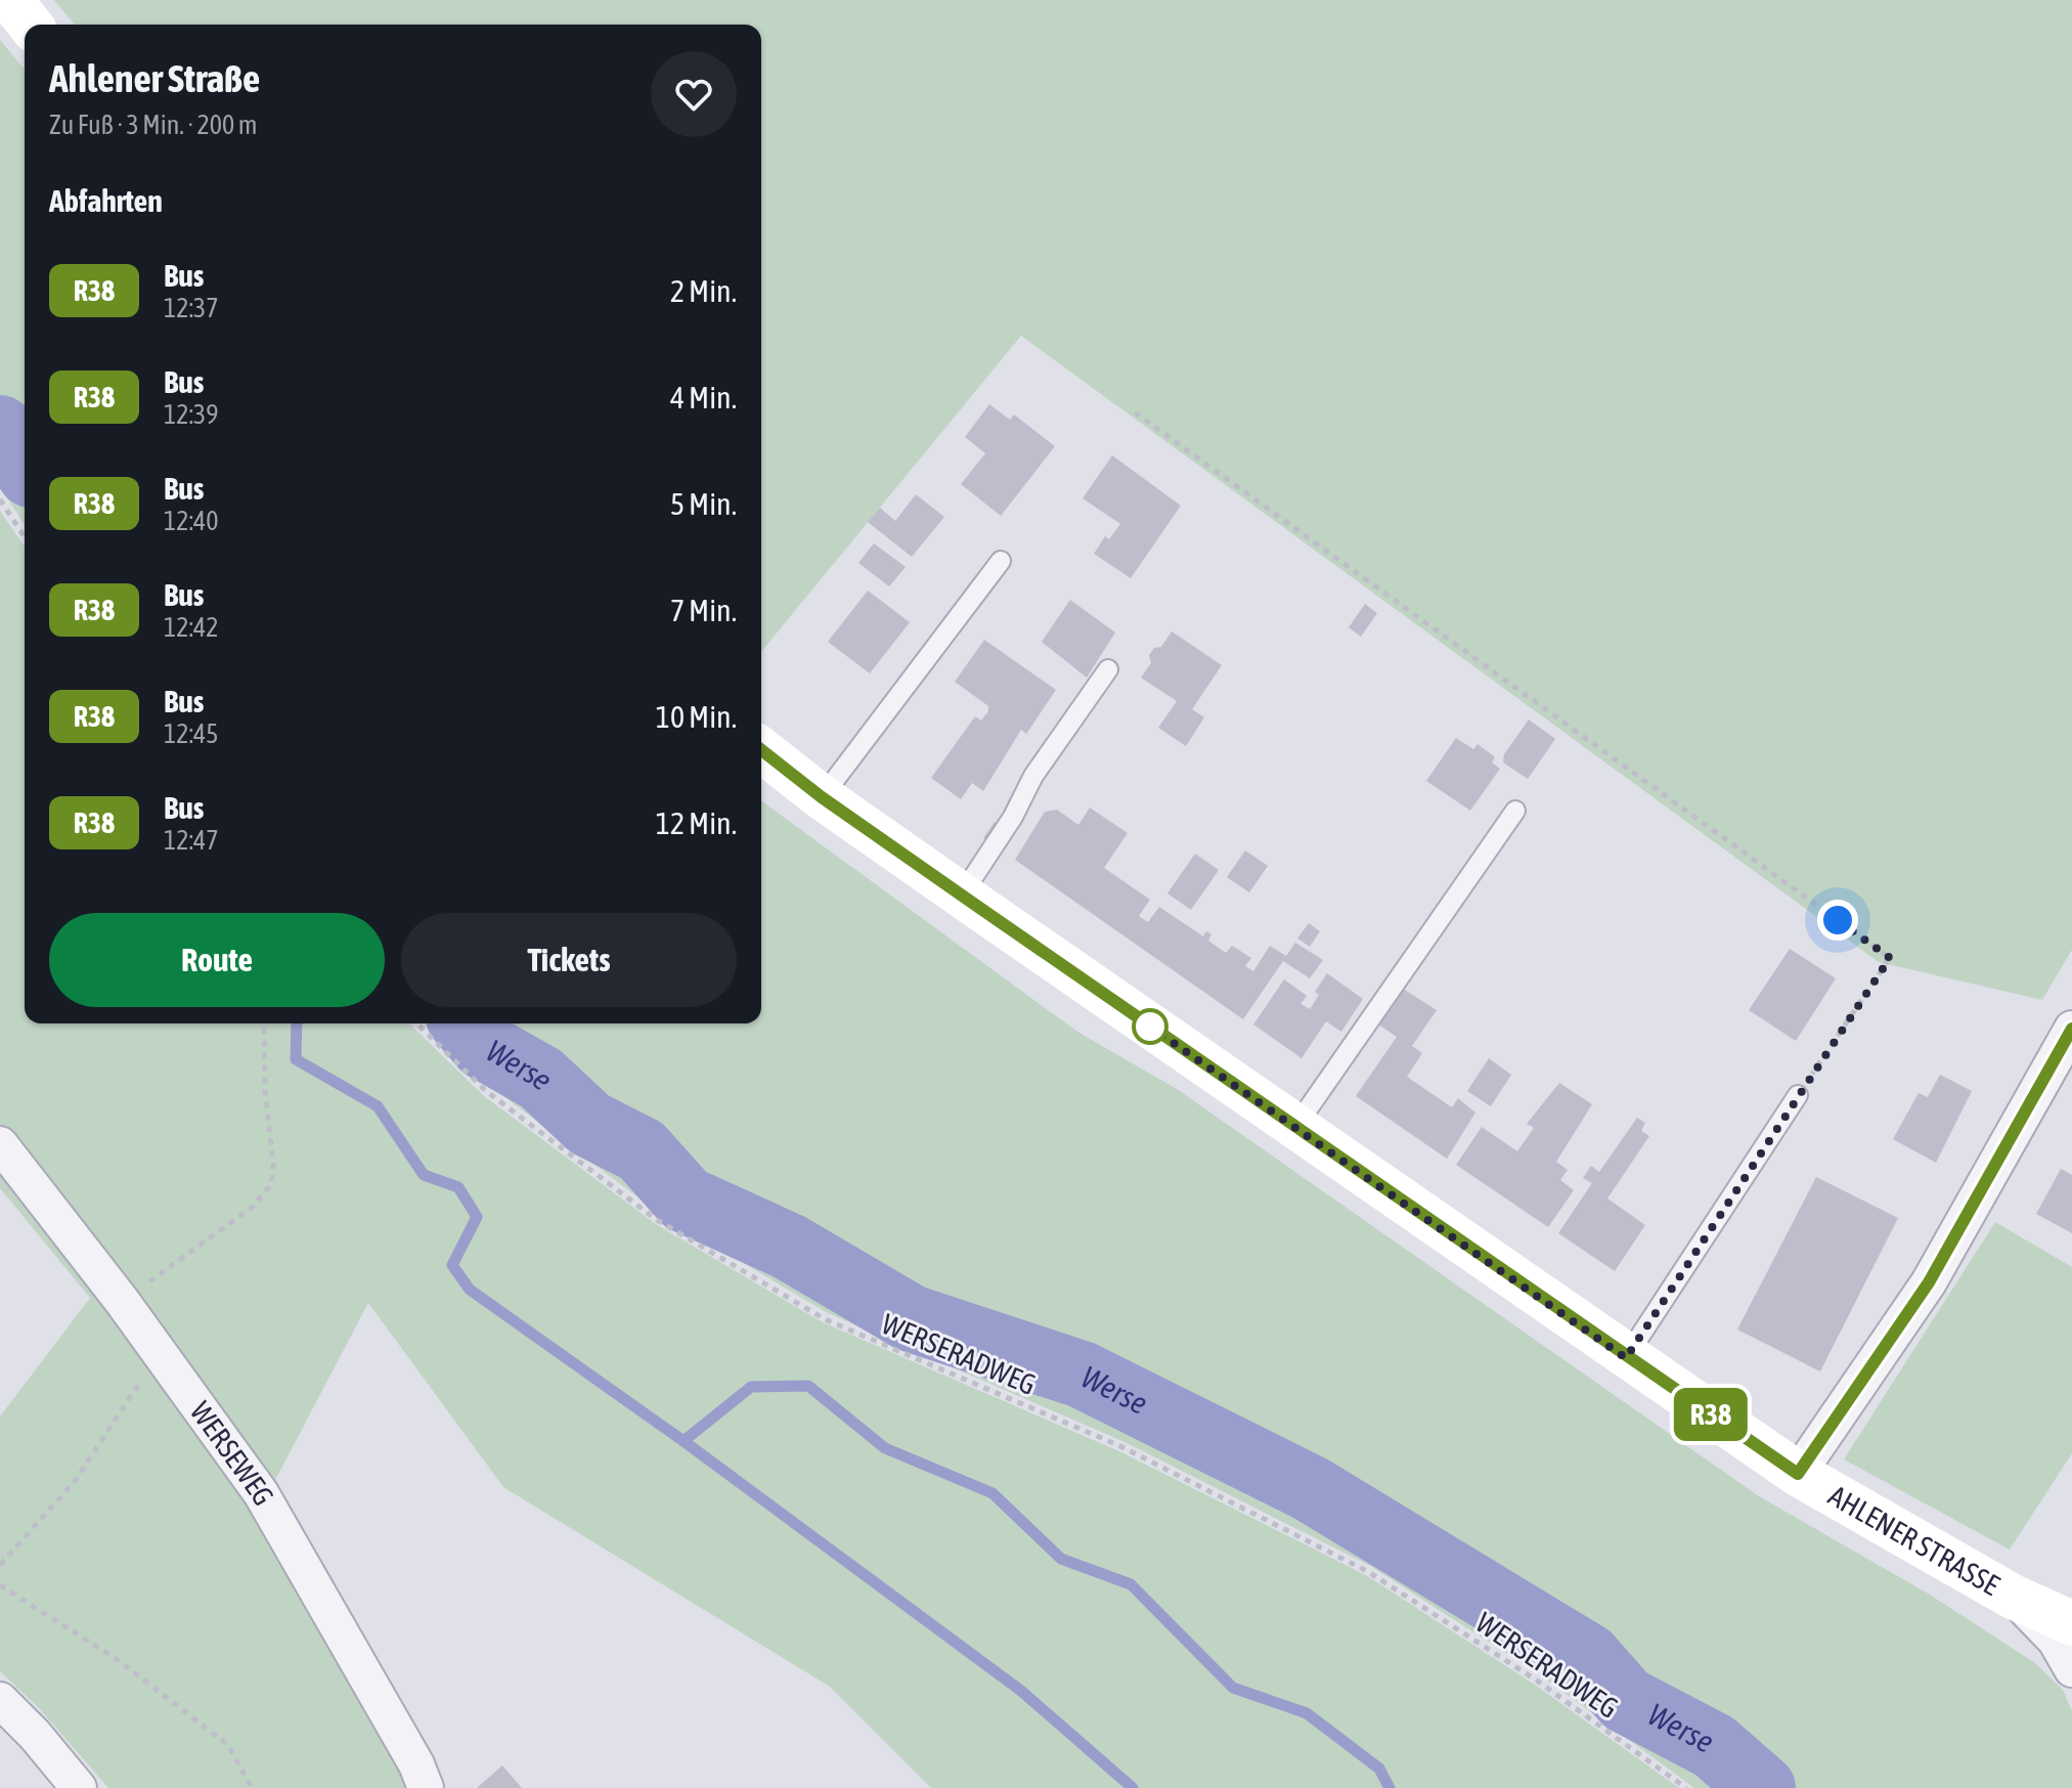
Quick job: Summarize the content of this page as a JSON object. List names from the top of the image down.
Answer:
{
  "streets": {
    "main road": ["AHLENER STRASSE"],
    "street": ["WERSEWEG"],
    "path": ["WERSERADWEG"]
  },
  "water": ["Werse"],
  "lines": ["bus line R38"],
  "page": {
    "on_map": "R38",
    "heading": [
      ["Ahlener Straße", "Zu Fuß · 3 Min. · 200 m"],
      "Abfahrten"
    ],
    "list": [
      {
        "mark": "R38",
        "name": "Bus",
        "note": "12:37",
        "value": "2 Min."
      },
      {
        "mark": "R38",
        "name": "Bus",
        "note": "12:39",
        "value": "4 Min."
      },
      {
        "mark": "R38",
        "name": "Bus",
        "note": "12:40",
        "value": "5 Min."
      },
      {
        "mark": "R38",
        "name": "Bus",
        "note": "12:42",
        "value": "7 Min."
      },
      {
        "mark": "R38",
        "name": "Bus",
        "note": "12:45",
        "value": "10 Min."
      },
      {
        "mark": "R38",
        "name": "Bus",
        "note": "12:47",
        "value": "12 Min."
      }
    ],
    "buttons": ["Route", "Tickets"]
  }
}
